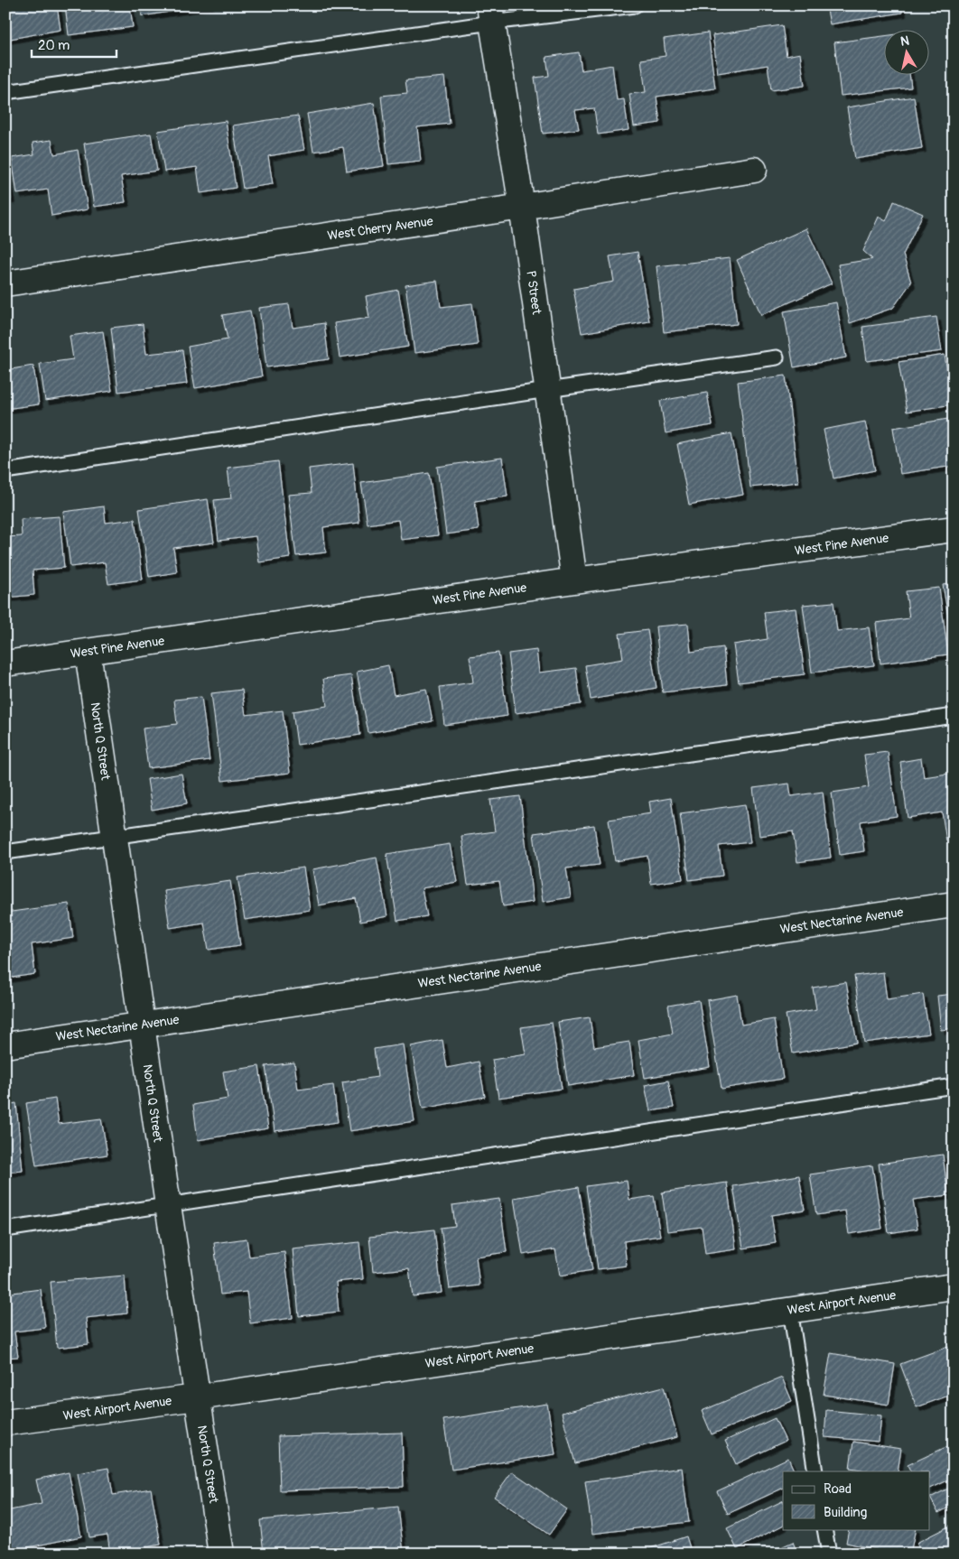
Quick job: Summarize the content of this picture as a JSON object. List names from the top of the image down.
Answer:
{
  "streets": {
    "street": [
      "West Cherry Avenue",
      "P Street",
      "West Pine Avenue",
      "North Q Street",
      "West Nectarine Avenue",
      "West Airport Avenue"
    ]
  },
  "crossings": [
    ["West Cherry Avenue", "P Street"],
    ["P Street", "West Pine Avenue"],
    ["West Pine Avenue", "North Q Street"],
    ["North Q Street", "West Nectarine Avenue"],
    ["North Q Street", "West Airport Avenue"]
  ],
  "legend": ["Road", "Building"],
  "scale_bar": "20 m",
  "north": "top"
}
